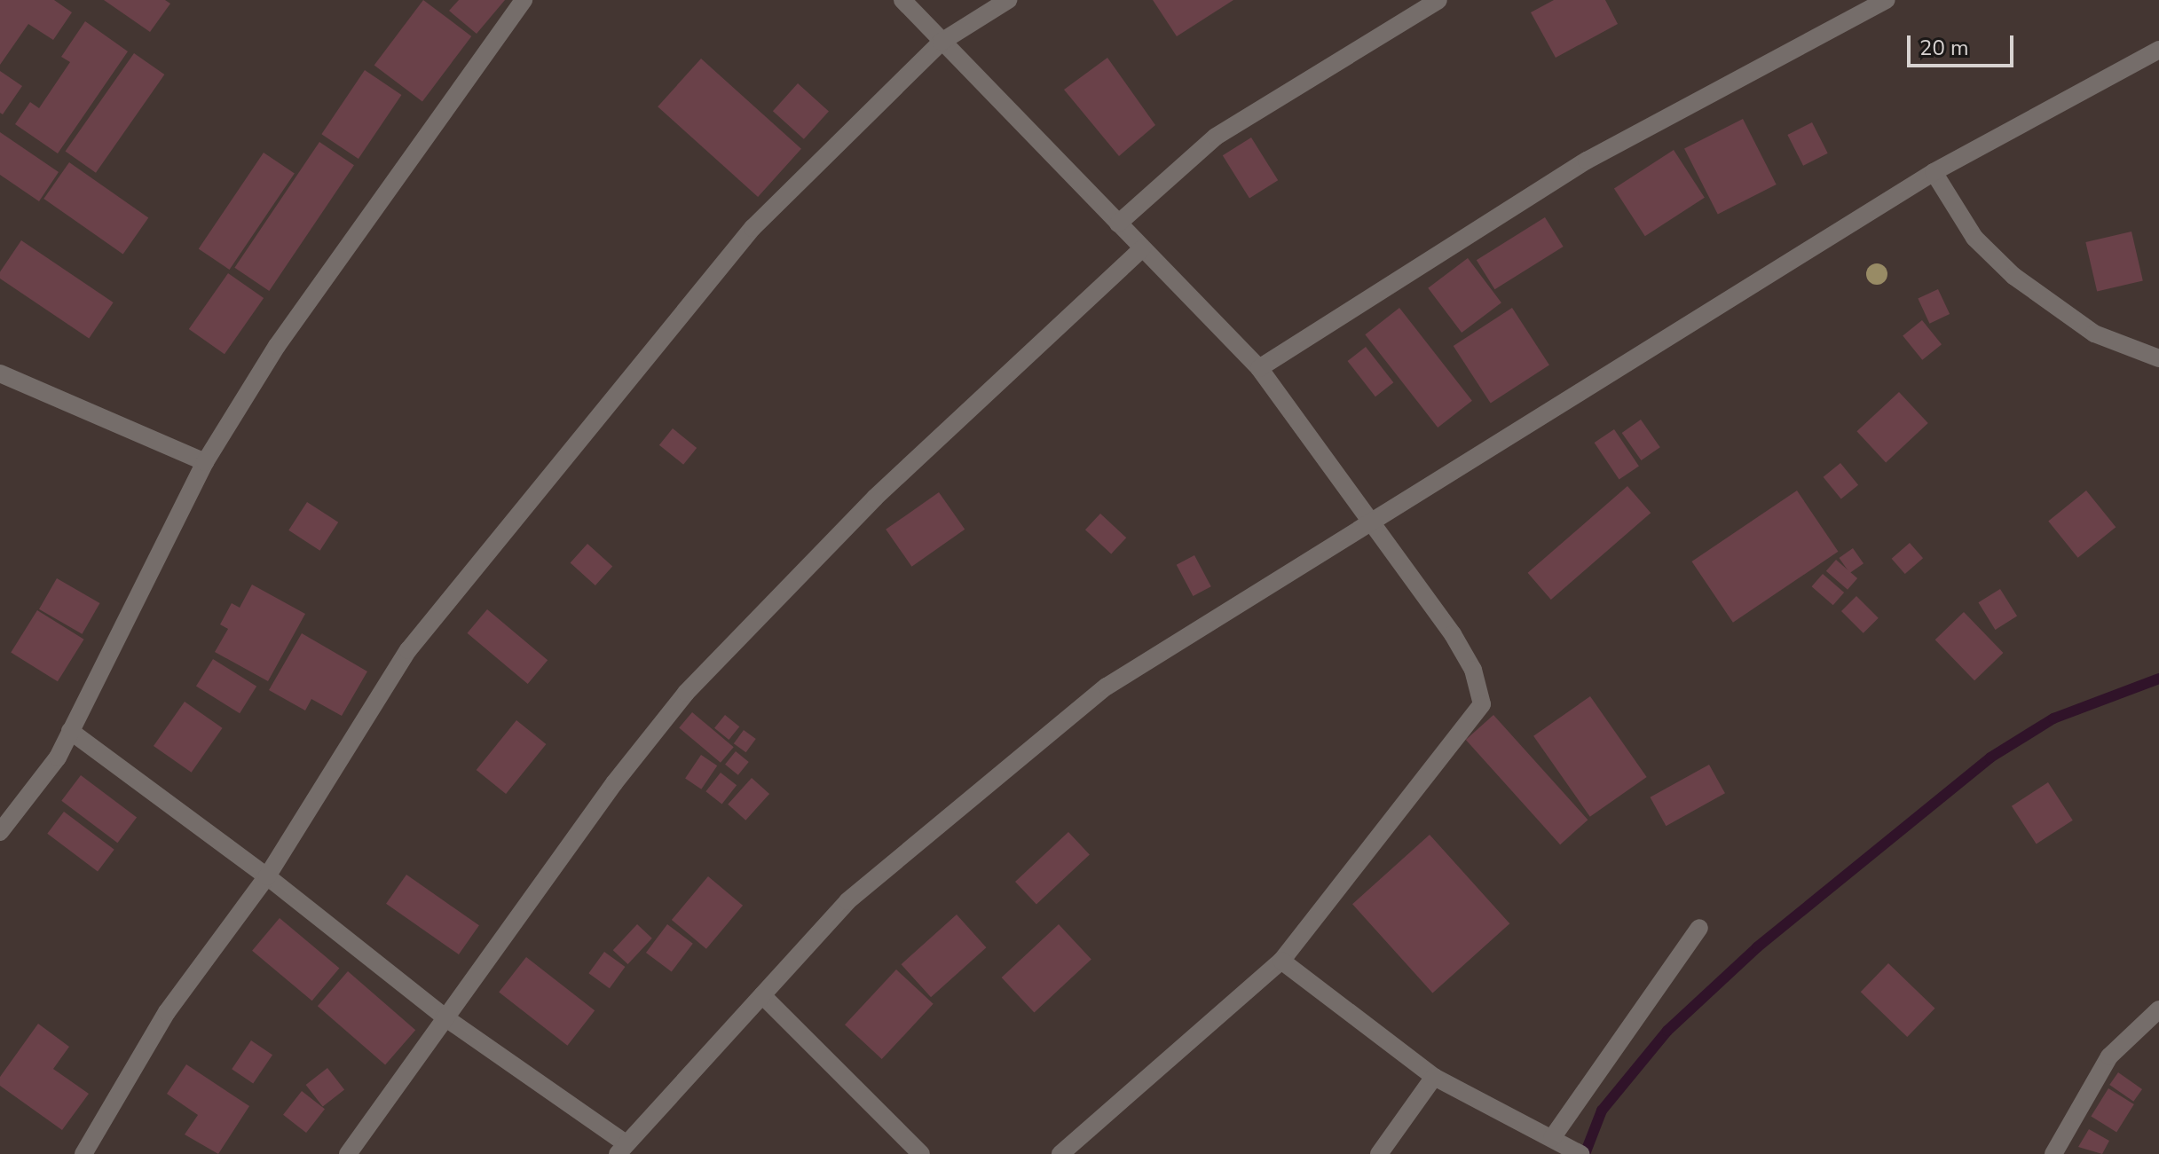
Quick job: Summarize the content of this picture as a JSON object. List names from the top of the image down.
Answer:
{
  "scale_bar": "20 m"
}
